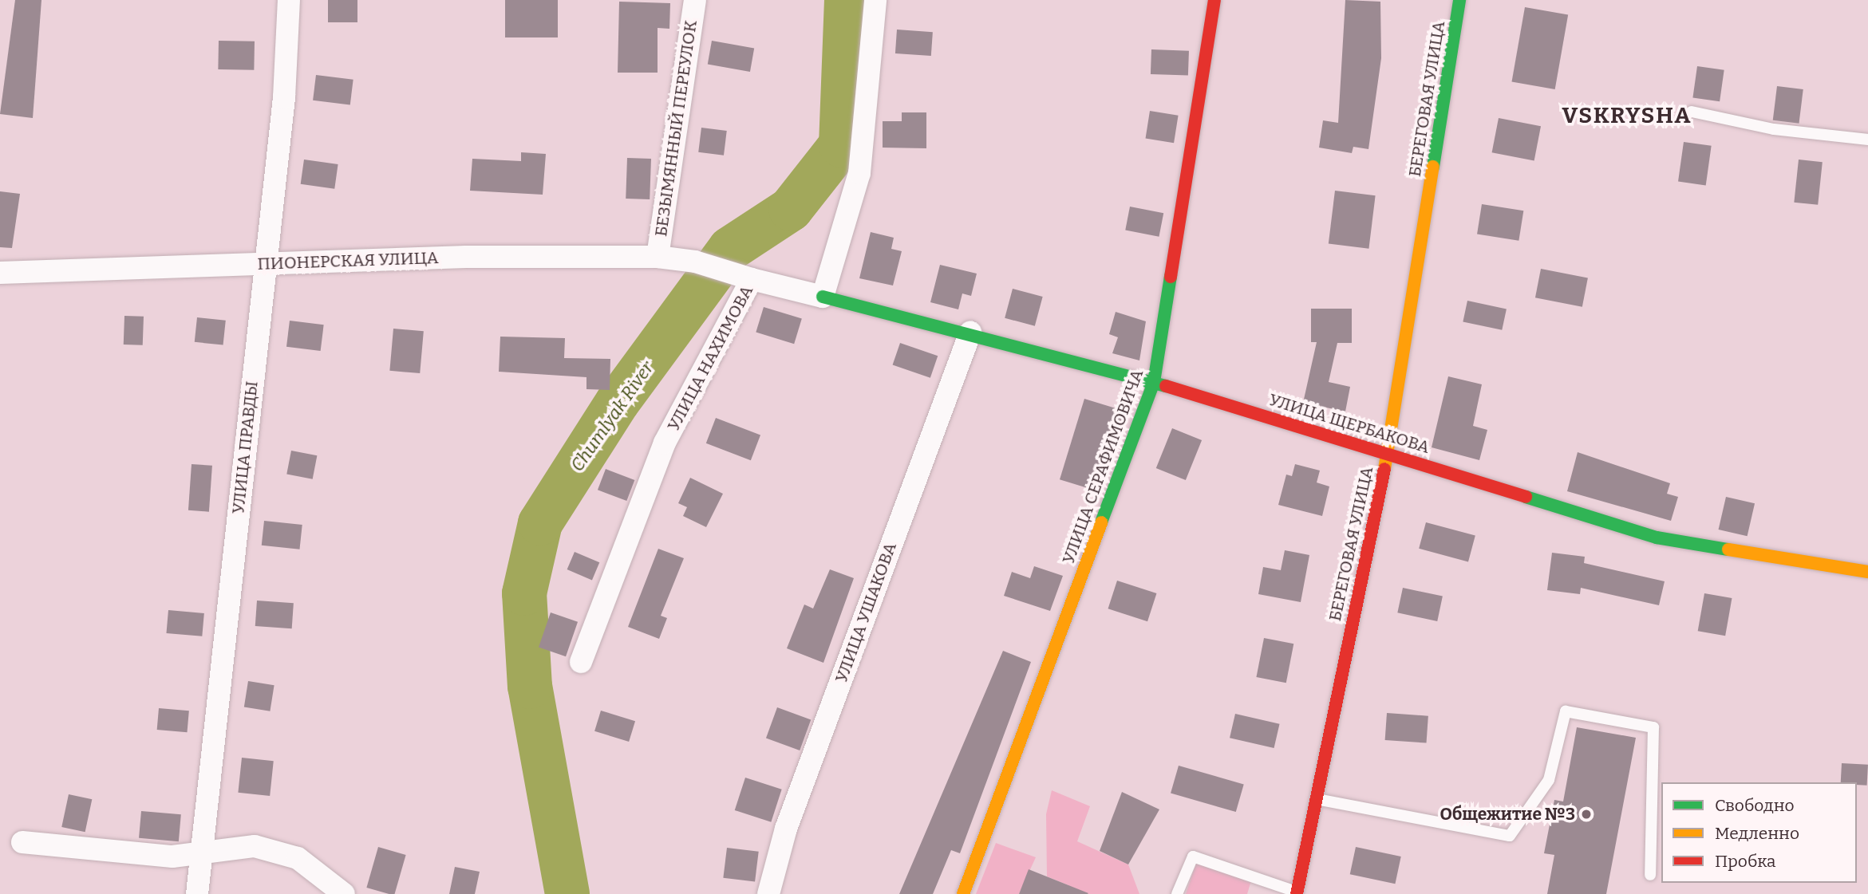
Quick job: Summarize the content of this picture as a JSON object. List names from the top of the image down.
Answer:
{
  "streets": {
    "street": [
      "БЕРЕГОВАЯ УЛИЦА",
      "БЕЗЫМЯННЫЙ ПЕРЕУЛОК",
      "ПИОНЕРСКАЯ УЛИЦА",
      "УЛИЦА НАХИМОВА",
      "УЛИЦА ЩЕРБАКОВА",
      "УЛИЦА ПРАВДЫ",
      "УЛИЦА СЕРАФИМОВИЧА",
      "УЛИЦА УШАКОВА"
    ]
  },
  "crossings": [
    ["БЕРЕГОВАЯ УЛИЦА", "УЛИЦА ЩЕРБАКОВА"],
    ["БЕЗЫМЯННЫЙ ПЕРЕУЛОК", "ПИОНЕРСКАЯ УЛИЦА"],
    ["ПИОНЕРСКАЯ УЛИЦА", "УЛИЦА НАХИМОВА"],
    ["ПИОНЕРСКАЯ УЛИЦА", "УЛИЦА ПРАВДЫ"],
    ["УЛИЦА НАХИМОВА", "УЛИЦА ЩЕРБАКОВА"],
    ["УЛИЦА ЩЕРБАКОВА", "УЛИЦА СЕРАФИМОВИЧА"],
    ["УЛИЦА ЩЕРБАКОВА", "УЛИЦА УШАКОВА"]
  ],
  "districts": ["VSKRYSHA"],
  "water": ["Chumlyak River"],
  "places": ["Общежитие №3"],
  "legend": ["Свободно", "Медленно", "Пробка"]
}
